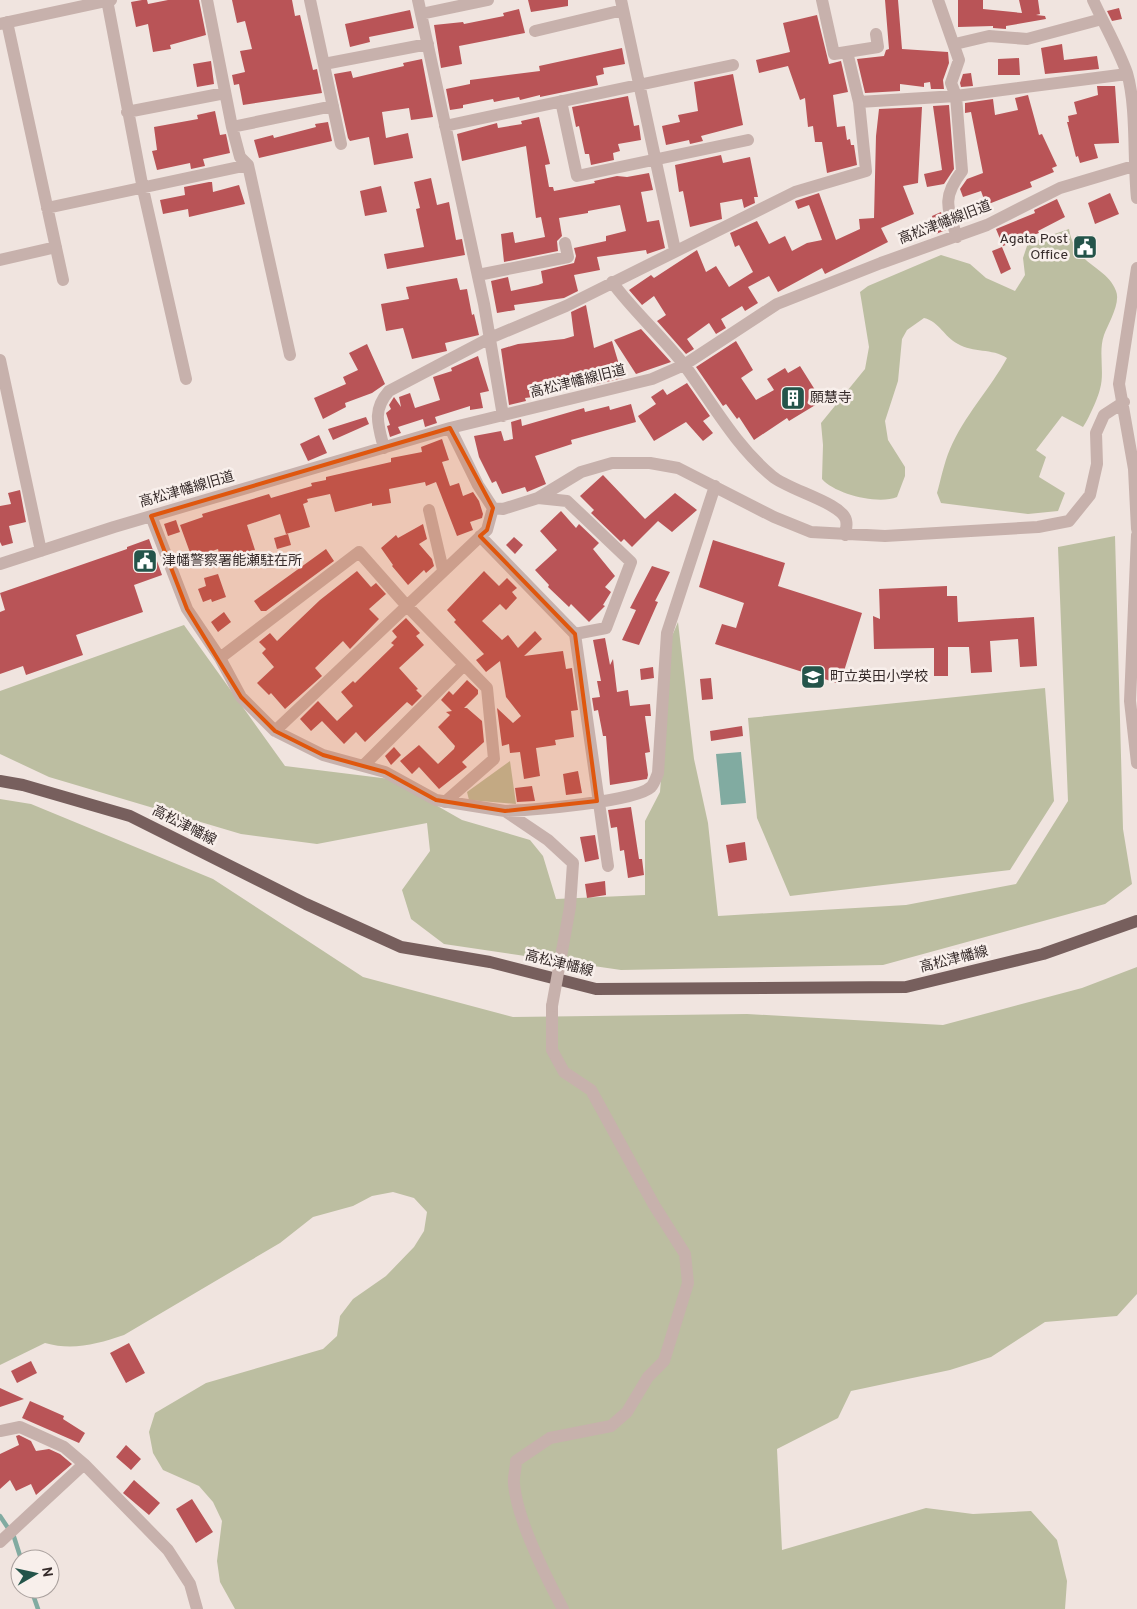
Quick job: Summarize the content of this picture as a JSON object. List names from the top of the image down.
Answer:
{
  "streets": {
    "main road": ["高松津幡線"],
    "street": ["高松津幡線旧道"]
  },
  "places": {
    "public building": ["Agata Post Office", "津幡警察署能瀬駐在所"],
    "building": ["願慧寺"],
    "school or university": ["町立英田小学校"]
  },
  "north": "right"
}
